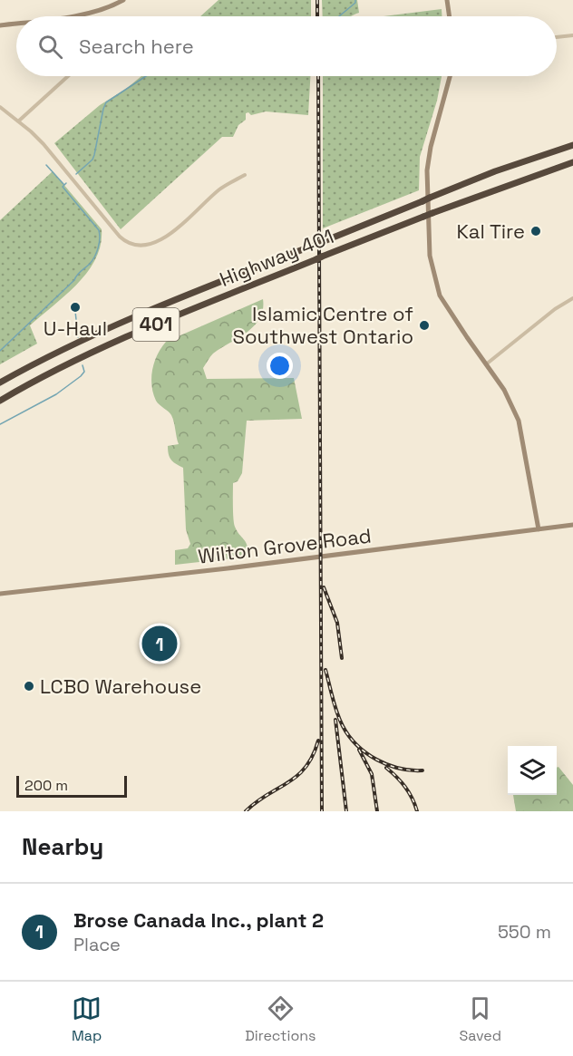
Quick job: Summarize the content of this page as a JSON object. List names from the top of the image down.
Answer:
{
  "streets": {
    "highway": ["Highway 401", "401"],
    "main road": ["Wilton Grove Road"]
  },
  "places": [
    "Kal Tire",
    "U-Haul",
    "Islamic Centre of Southwest Ontario",
    "LCBO Warehouse"
  ],
  "scale_bar": "200 m",
  "page": {
    "search": "Search here",
    "pins": "1",
    "scale": "200 m",
    "heading": "Nearby",
    "list": [
      {
        "mark": "1",
        "name": "Brose Canada Inc., plant 2",
        "note": "Place",
        "value": "550 m"
      }
    ],
    "nav": ["Map", "Directions", "Saved"]
  }
}
